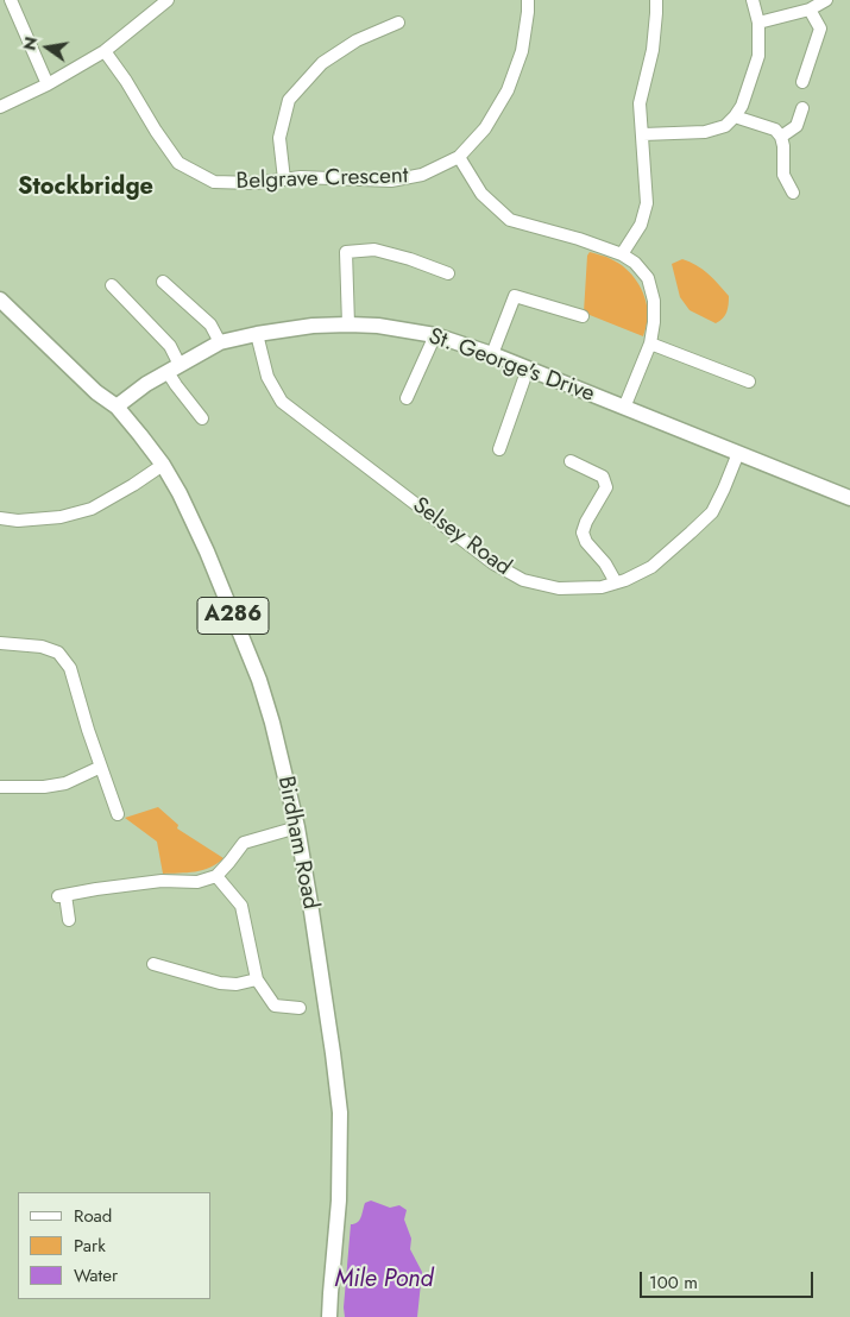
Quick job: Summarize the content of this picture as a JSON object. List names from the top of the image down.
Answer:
{
  "streets": {
    "main road": ["St. George's Drive", "A286", "Birdham Road"],
    "street": ["Belgrave Crescent", "Selsey Road"]
  },
  "crossings": [
    ["St. George's Drive", "Selsey Road"],
    ["St. George's Drive", "A286"],
    ["St. George's Drive", "Birdham Road"],
    ["A286", "Birdham Road"]
  ],
  "districts": ["Stockbridge"],
  "water": ["Mile Pond"],
  "legend": ["Road", "Park", "Water"],
  "scale_bar": "100 m",
  "north": "left"
}
